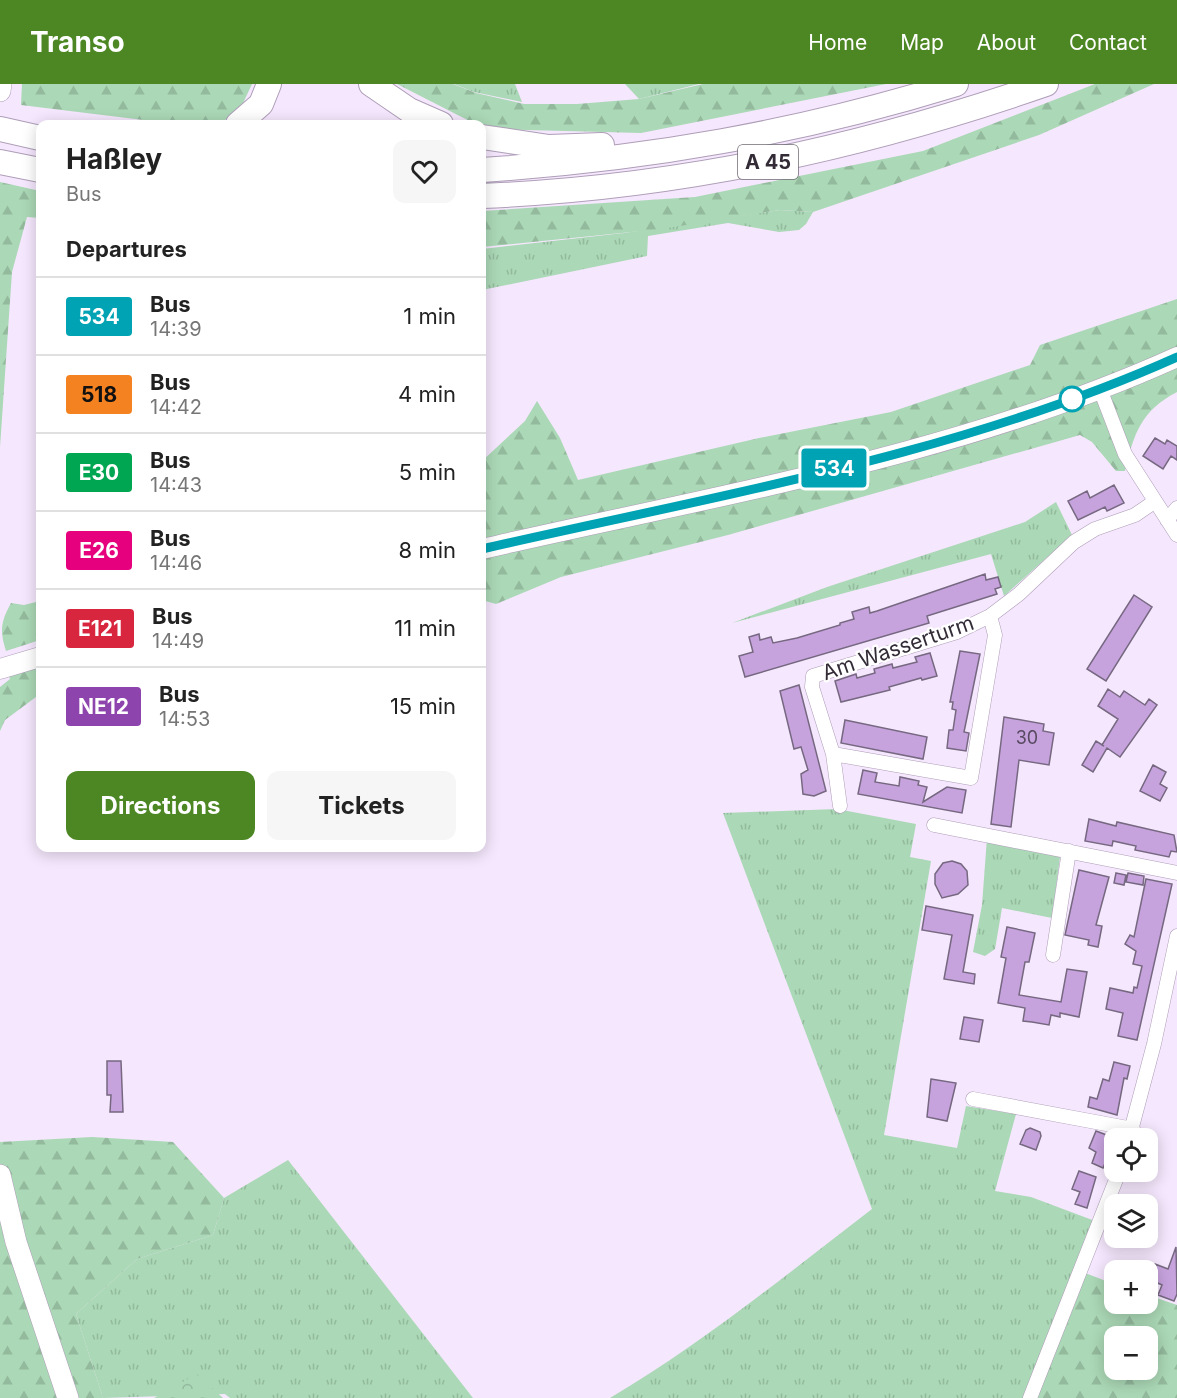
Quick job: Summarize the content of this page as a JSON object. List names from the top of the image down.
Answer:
{
  "streets": {
    "highway": ["A 45"],
    "street": ["Am Wasserturm"]
  },
  "lines": ["bus line 534"],
  "house_numbers": ["30"],
  "page": {
    "header": "Transo",
    "nav": [
      "Home",
      "Map",
      "About",
      "Contact"
    ],
    "on_map": "534",
    "heading": [
      ["Haßley", "Bus"],
      "Departures"
    ],
    "list": [
      {
        "mark": "534",
        "name": "Bus",
        "note": "14:39",
        "value": "1 min"
      },
      {
        "mark": "518",
        "name": "Bus",
        "note": "14:42",
        "value": "4 min"
      },
      {
        "mark": "E30",
        "name": "Bus",
        "note": "14:43",
        "value": "5 min"
      },
      {
        "mark": "E26",
        "name": "Bus",
        "note": "14:46",
        "value": "8 min"
      },
      {
        "mark": "E121",
        "name": "Bus",
        "note": "14:49",
        "value": "11 min"
      },
      {
        "mark": "NE12",
        "name": "Bus",
        "note": "14:53",
        "value": "15 min"
      }
    ],
    "buttons": ["Directions", "Tickets"],
    "map_buttons": ["+", "−"]
  }
}
